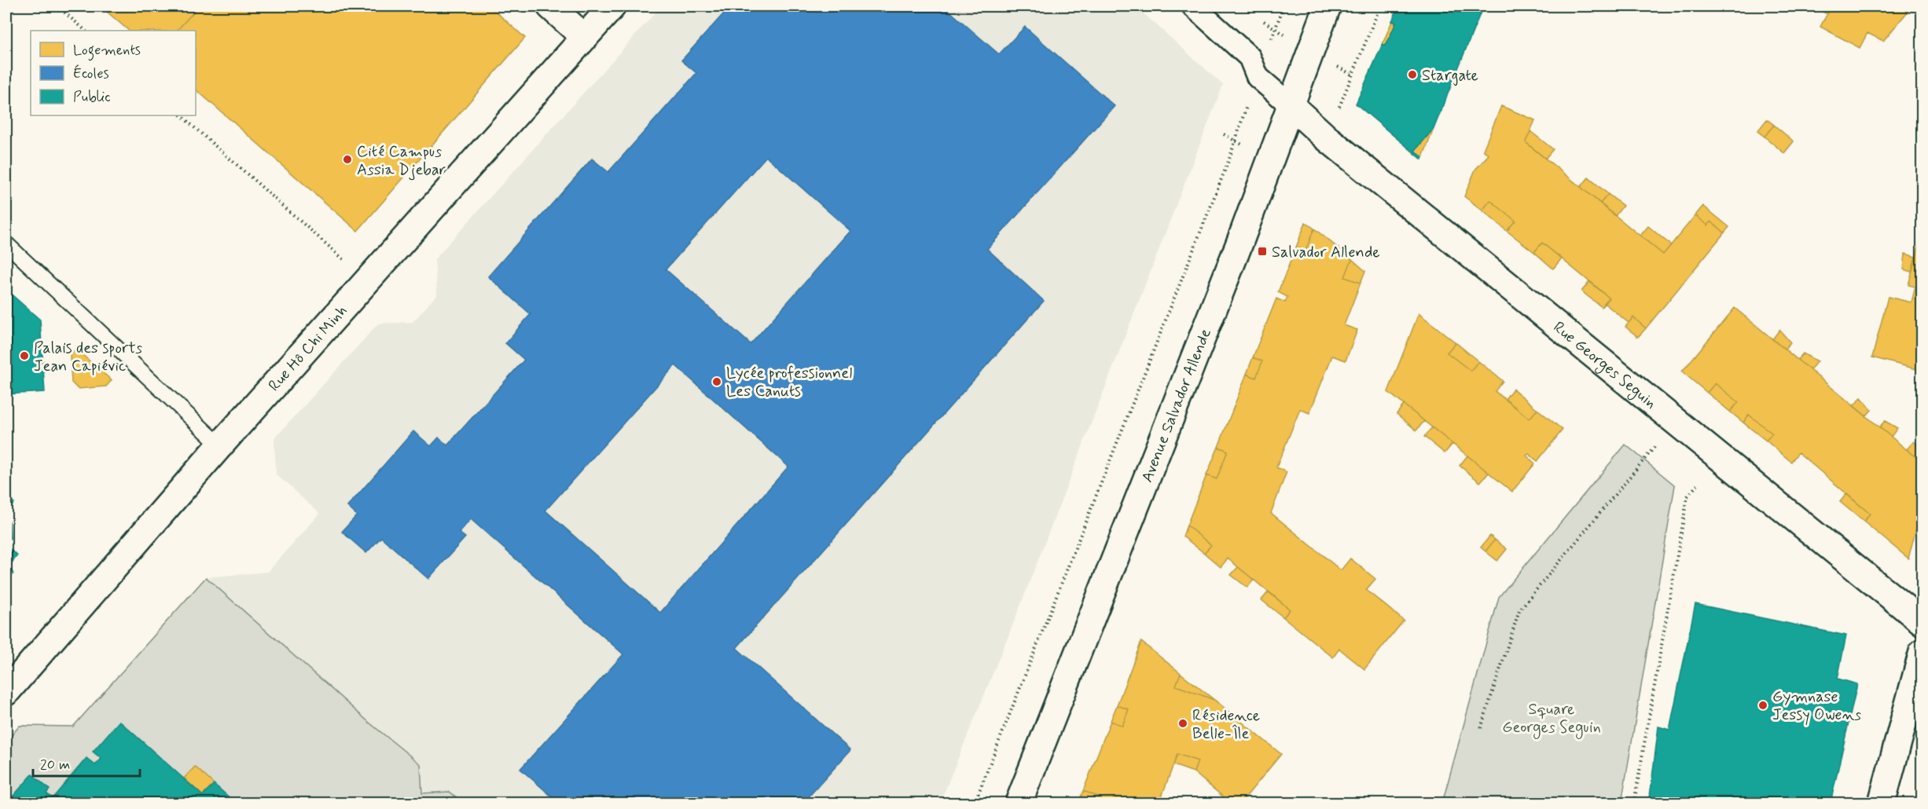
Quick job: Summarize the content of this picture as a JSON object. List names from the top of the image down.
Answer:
{
  "streets": {
    "street": ["Rue Hô Chi Minh", "Rue Georges Seguin", "Avenue Salvador Allende"]
  },
  "crossings": [
    ["Rue Georges Seguin", "Avenue Salvador Allende"]
  ],
  "parks": ["Square Georges Seguin"],
  "places": {
    "other": [
      "Stargate",
      "Cité Campus Assia Djebar",
      "Palais des sports Jean Capiévic",
      "Lycée professionnel Les Canuts",
      "Gymnase Jessy Owens",
      "Résidence Belle-Île"
    ],
    "transit": ["Salvador Allende"]
  },
  "legend": ["Logements", "Écoles", "Public"],
  "scale_bar": "20 m"
}
